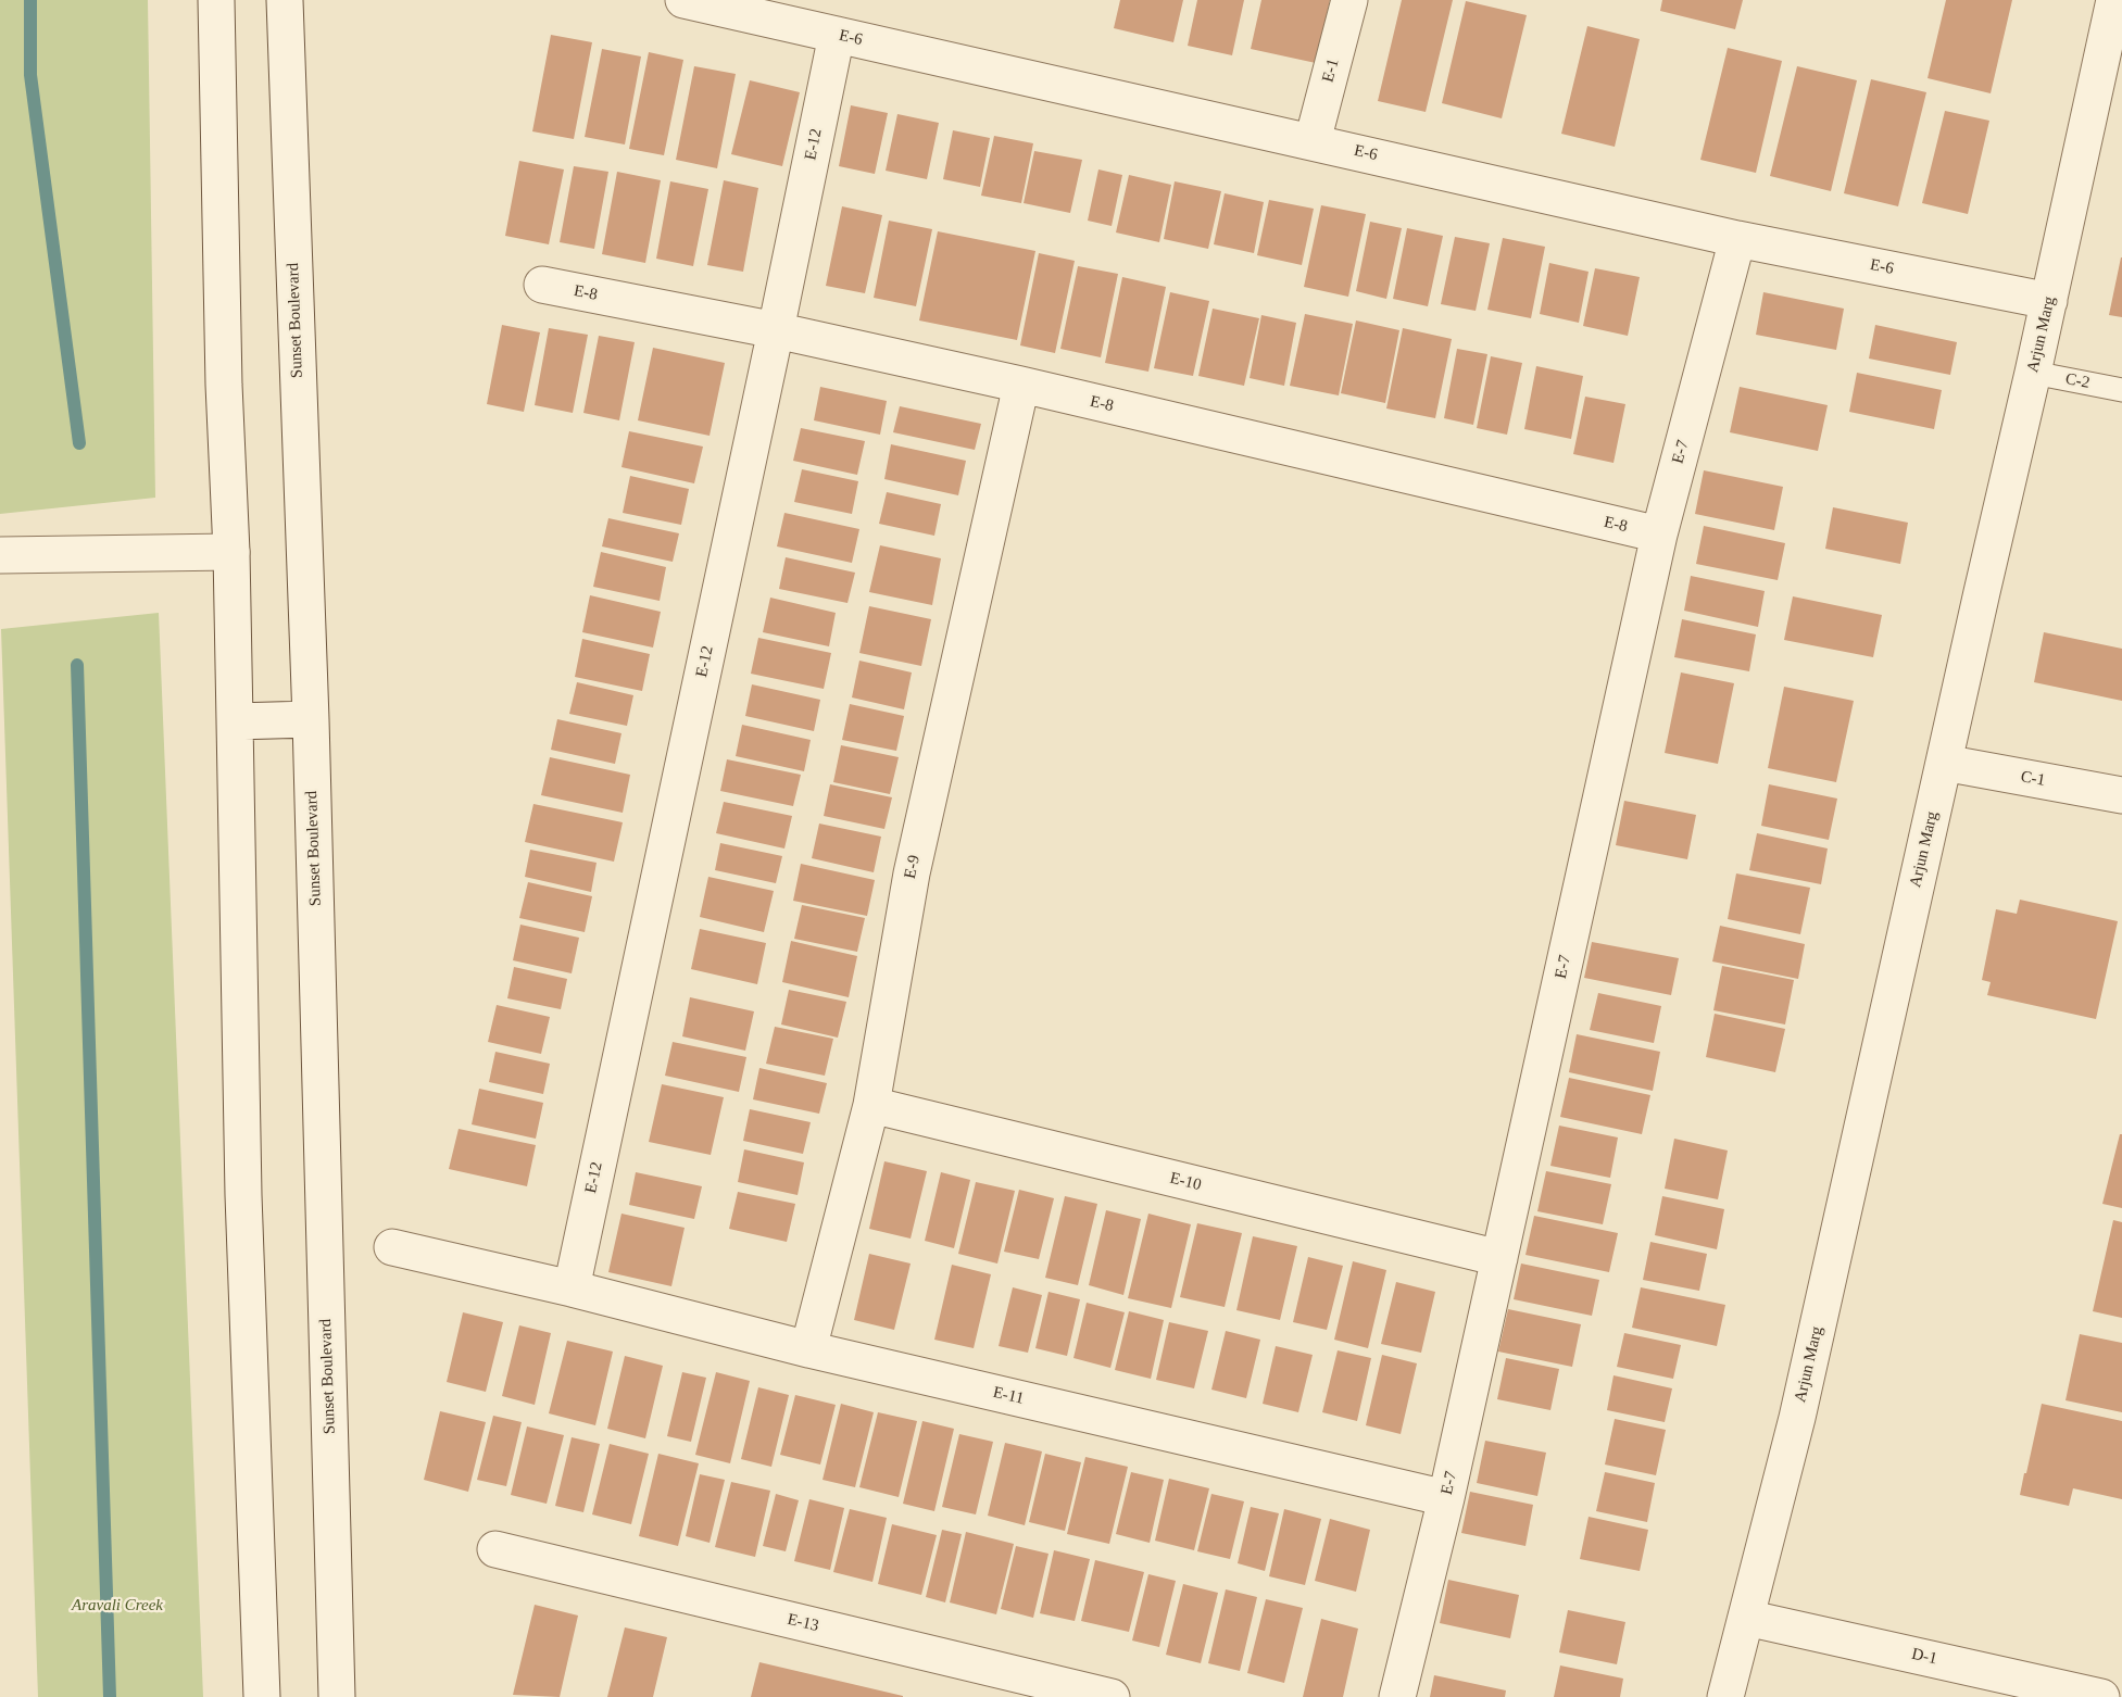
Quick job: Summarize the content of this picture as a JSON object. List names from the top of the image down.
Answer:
{
  "streets": {
    "street": [
      "E-6",
      "E-1",
      "E-12",
      "E-8",
      "Sunset Boulevard",
      "Arjun Marg",
      "E-7",
      "C-1",
      "E-9",
      "E-10",
      "E-11",
      "E-13",
      "D-1"
    ],
    "lane": ["C-2"]
  },
  "crossings": [
    ["E-6", "E-1"],
    ["E-6", "E-12"],
    ["E-6", "Arjun Marg"],
    ["E-6", "E-7"],
    ["E-12", "E-8"],
    ["E-12", "E-11"],
    ["E-8", "E-7"],
    ["E-8", "E-9"],
    ["Arjun Marg", "C-2"],
    ["Arjun Marg", "C-1"],
    ["Arjun Marg", "D-1"],
    ["E-7", "E-10"],
    ["E-7", "E-11"],
    ["E-9", "E-10"],
    ["E-9", "E-11"]
  ],
  "parks": ["Aravali Creek"]
}
